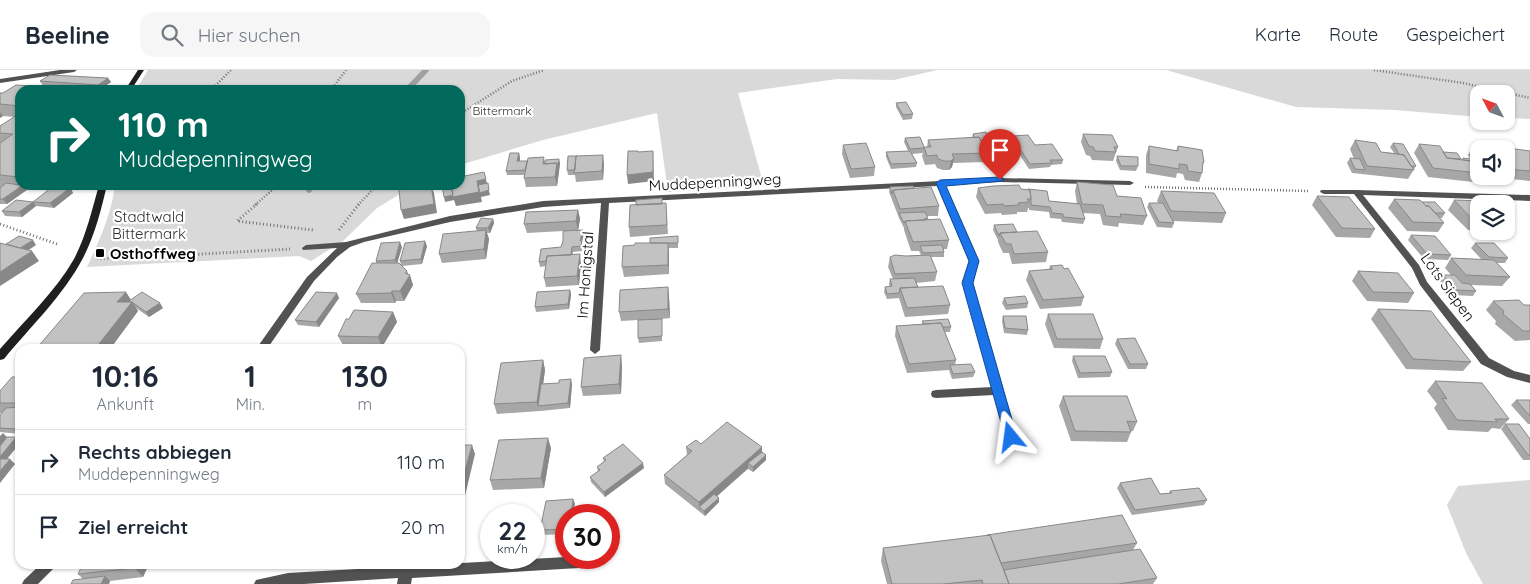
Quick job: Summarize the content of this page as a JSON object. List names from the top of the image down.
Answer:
{
  "streets": {
    "street": ["Muddepenningweg", "Im Honigstal", "Lots Siepen"]
  },
  "crossings": [
    ["Muddepenningweg", "Im Honigstal"]
  ],
  "parks": ["Bittermark", "Stadtwald Bittermark"],
  "places": {
    "transit": ["Osthoffweg"]
  },
  "north": "top left",
  "page": {
    "header": "Beeline",
    "search": "Hier suchen",
    "nav": ["Karte", "Route", "Gespeichert"],
    "turn": ["110 m", "Muddepenningweg"],
    "eta": [
      "10:16",
      "Ankunft",
      "1",
      "Min.",
      "130",
      "m"
    ],
    "list": [
      {
        "name": "Rechts abbiegen",
        "note": "Muddepenningweg",
        "value": "110 m"
      },
      {
        "name": "Ziel erreicht",
        "value": "20 m"
      }
    ],
    "speed": "22 km/h",
    "limit": "30"
  }
}
